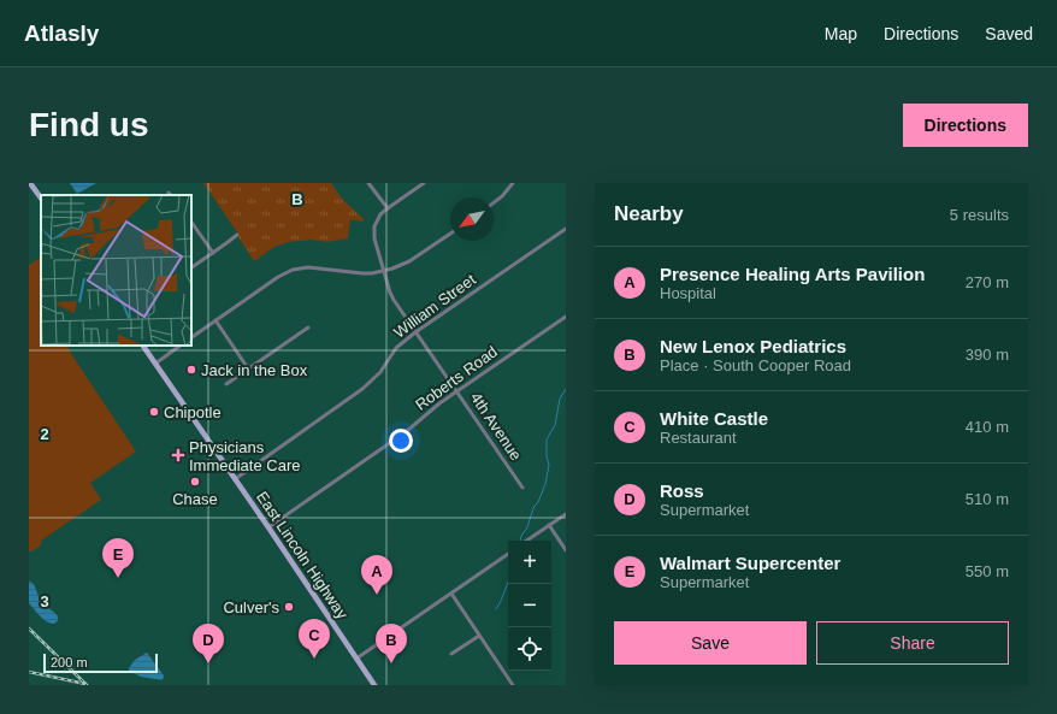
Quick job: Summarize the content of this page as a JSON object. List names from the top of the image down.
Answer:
{
  "streets": {
    "main road": ["East Lincoln Highway"],
    "street": ["William Street", "Roberts Road", "4th Avenue"]
  },
  "crossings": [
    ["William Street", "4th Avenue"],
    ["William Street", "East Lincoln Highway"],
    ["Roberts Road", "4th Avenue"],
    ["Roberts Road", "East Lincoln Highway"]
  ],
  "places": {
    "other": [
      "Jack in the Box",
      "Chipotle",
      "Chase",
      "Culver's"
    ],
    "health": ["Physicians Immediate Care"]
  },
  "scale_bar": "200 m",
  "north": "bottom left",
  "page": {
    "header": "Atlasly",
    "nav": ["Map", "Directions", "Saved"],
    "buttons": [
      "Directions",
      ["Save", "Share"]
    ],
    "title": "Find us",
    "heading": ["Nearby", "5 results"],
    "list": [
      {
        "mark": "A",
        "name": "Presence Healing Arts Pavilion",
        "note": "Hospital",
        "value": "270 m"
      },
      {
        "mark": "B",
        "name": "New Lenox Pediatrics",
        "note": "Place · South Cooper Road",
        "value": "390 m"
      },
      {
        "mark": "C",
        "name": "White Castle",
        "note": "Restaurant",
        "value": "410 m"
      },
      {
        "mark": "D",
        "name": "Ross",
        "note": "Supermarket",
        "value": "510 m"
      },
      {
        "mark": "E",
        "name": "Walmart Supercenter",
        "note": "Supermarket",
        "value": "550 m"
      }
    ],
    "pins": [
      "E",
      "A",
      "C",
      "B",
      "D"
    ],
    "map_buttons": ["+", "−"],
    "scale": "200 m"
  },
  "grid": {
    "columns": ["B"],
    "rows": ["2", "3"]
  }
}
